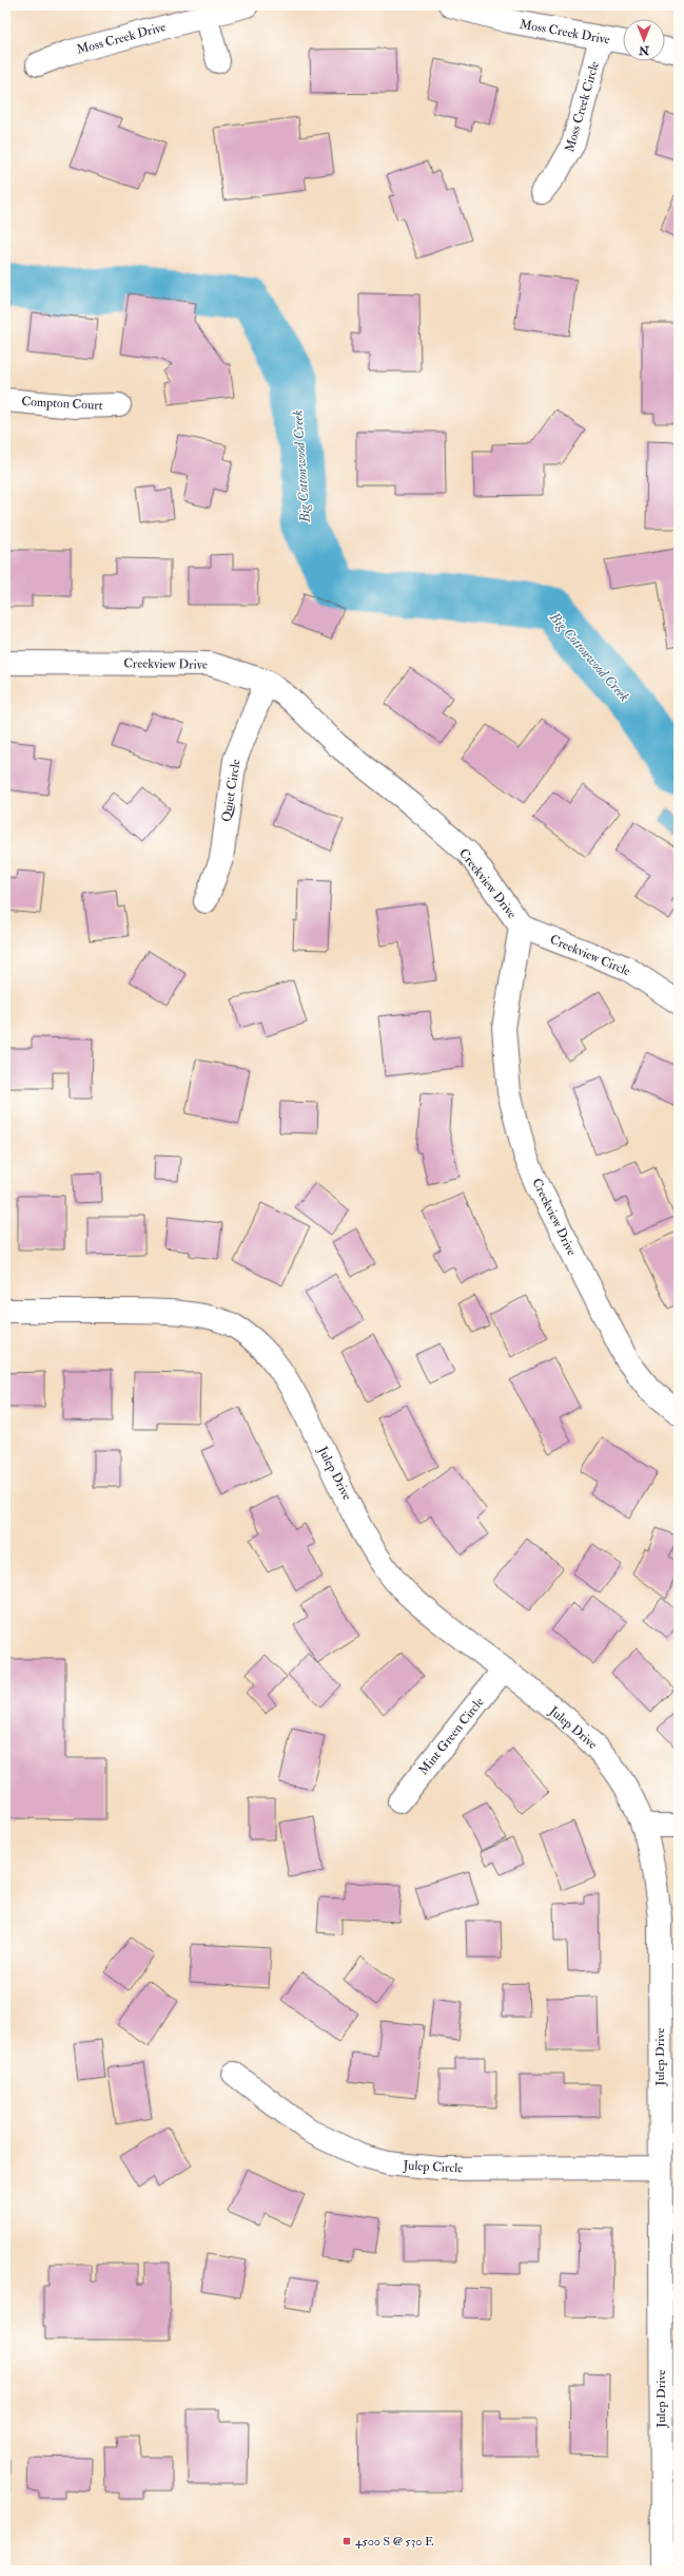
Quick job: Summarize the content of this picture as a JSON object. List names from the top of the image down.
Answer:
{
  "streets": {
    "street": [
      "Moss Creek Drive",
      "Moss Creek Circle",
      "Compton Court",
      "Creekview Drive",
      "Quiet Circle",
      "Creekview Circle",
      "Julep Drive",
      "Mint Green Circle",
      "Julep Circle"
    ]
  },
  "crossings": [
    ["Moss Creek Drive", "Moss Creek Circle"],
    ["Creekview Drive", "Quiet Circle"],
    ["Creekview Drive", "Creekview Circle"],
    ["Julep Drive", "Mint Green Circle"],
    ["Julep Drive", "Julep Circle"]
  ],
  "water": ["Big Cottonwood Creek"],
  "places": {
    "transit": ["4500 S @ 530 E"]
  },
  "north": "bottom"
}
